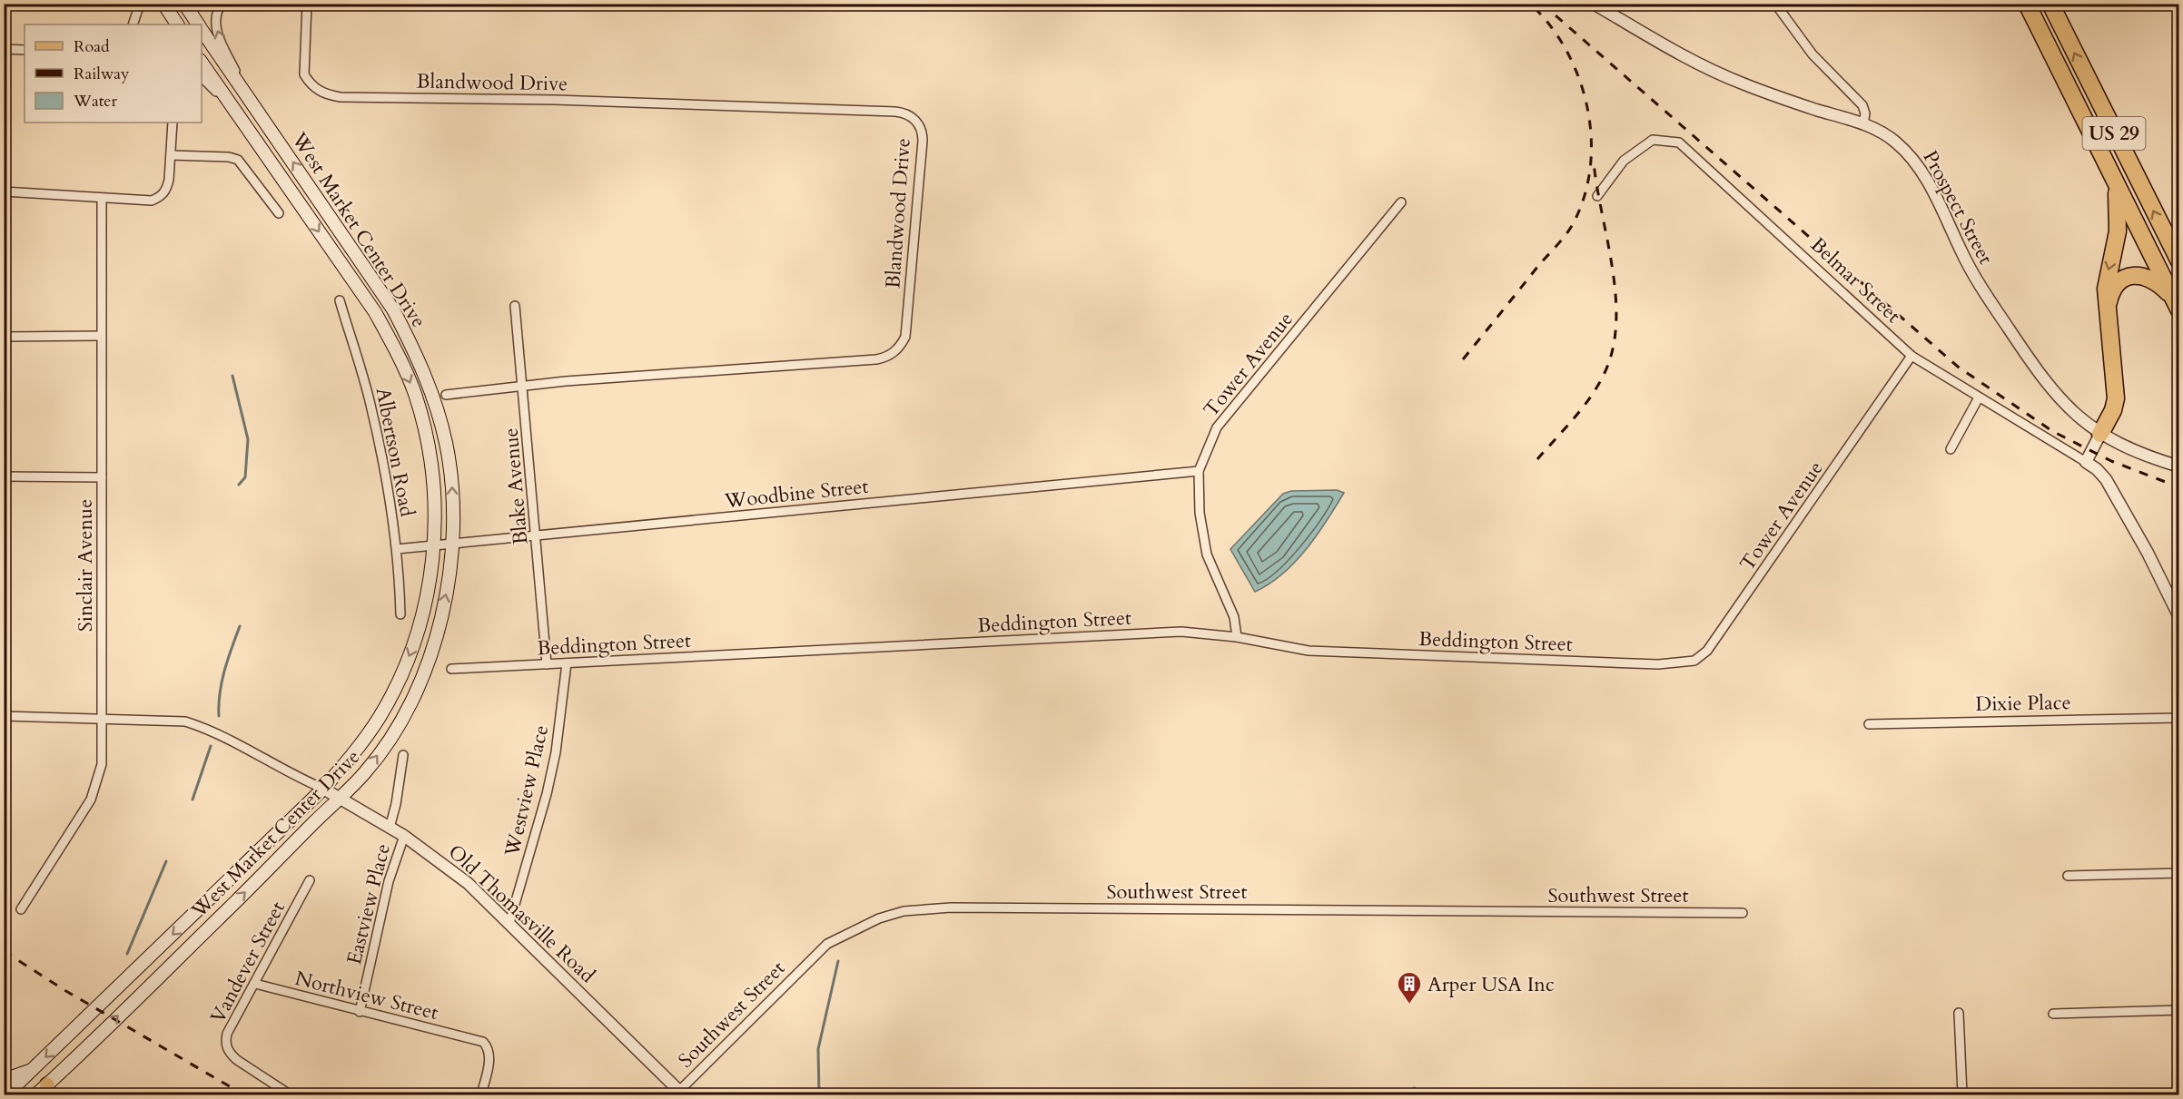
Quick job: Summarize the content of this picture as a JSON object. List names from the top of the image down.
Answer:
{
  "streets": {
    "highway": ["US 29"],
    "main road": ["West Market Center Drive"],
    "street": [
      "Blandwood Drive",
      "Prospect Street",
      "Belmar Street",
      "Tower Avenue",
      "Albertson Road",
      "Blake Avenue",
      "Woodbine Street",
      "Sinclair Avenue",
      "Beddington Street",
      "Dixie Place",
      "Westview Place",
      "Southwest Street",
      "Eastview Place",
      "Old Thomasville Road",
      "Vandever Street",
      "Northview Street"
    ]
  },
  "crossings": [
    ["Blandwood Drive", "Blake Avenue"],
    ["West Market Center Drive", "Woodbine Street"],
    ["West Market Center Drive", "Old Thomasville Road"],
    ["Belmar Street", "Tower Avenue"],
    ["Tower Avenue", "Woodbine Street"],
    ["Tower Avenue", "Beddington Street"],
    ["Albertson Road", "Woodbine Street"],
    ["Blake Avenue", "Woodbine Street"],
    ["Blake Avenue", "Beddington Street"],
    ["Sinclair Avenue", "Old Thomasville Road"],
    ["Beddington Street", "Westview Place"],
    ["Westview Place", "Old Thomasville Road"],
    ["Southwest Street", "Old Thomasville Road"],
    ["Eastview Place", "Old Thomasville Road"],
    ["Eastview Place", "Northview Street"],
    ["Vandever Street", "Northview Street"]
  ],
  "places": {
    "building": ["Arper USA Inc"]
  },
  "legend": ["Road", "Railway", "Water"]
}
